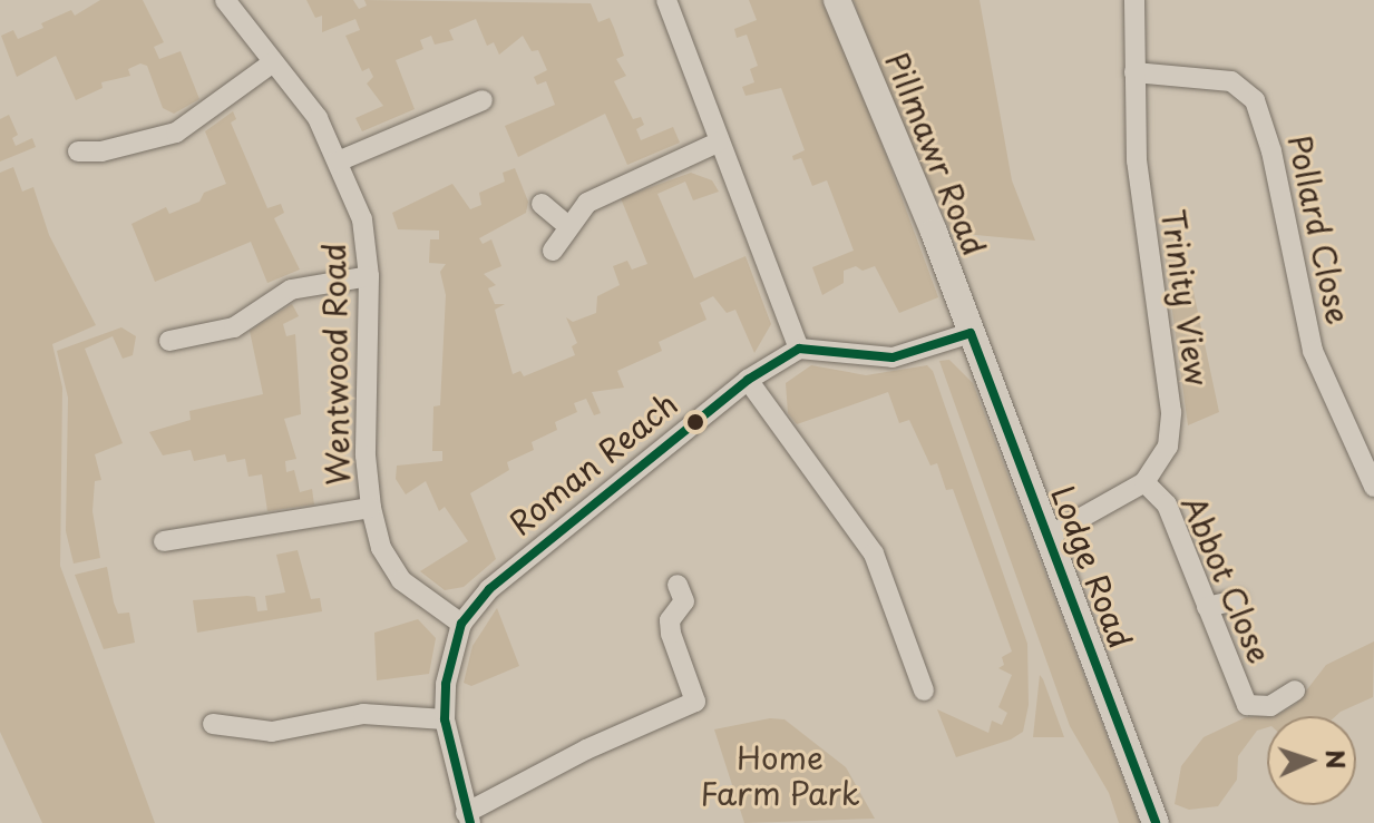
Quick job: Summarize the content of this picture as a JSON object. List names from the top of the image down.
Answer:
{
  "streets": {
    "street": [
      "Pillmawr Road",
      "Pollard Close",
      "Trinity View",
      "Wentwood Road",
      "Roman Reach",
      "Lodge Road",
      "Abbot Close"
    ]
  },
  "crossings": [
    ["Pillmawr Road", "Lodge Road"],
    ["Pollard Close", "Trinity View"],
    ["Trinity View", "Lodge Road"],
    ["Trinity View", "Abbot Close"],
    ["Wentwood Road", "Roman Reach"]
  ],
  "parks": ["Home Farm Park"],
  "north": "right"
}
